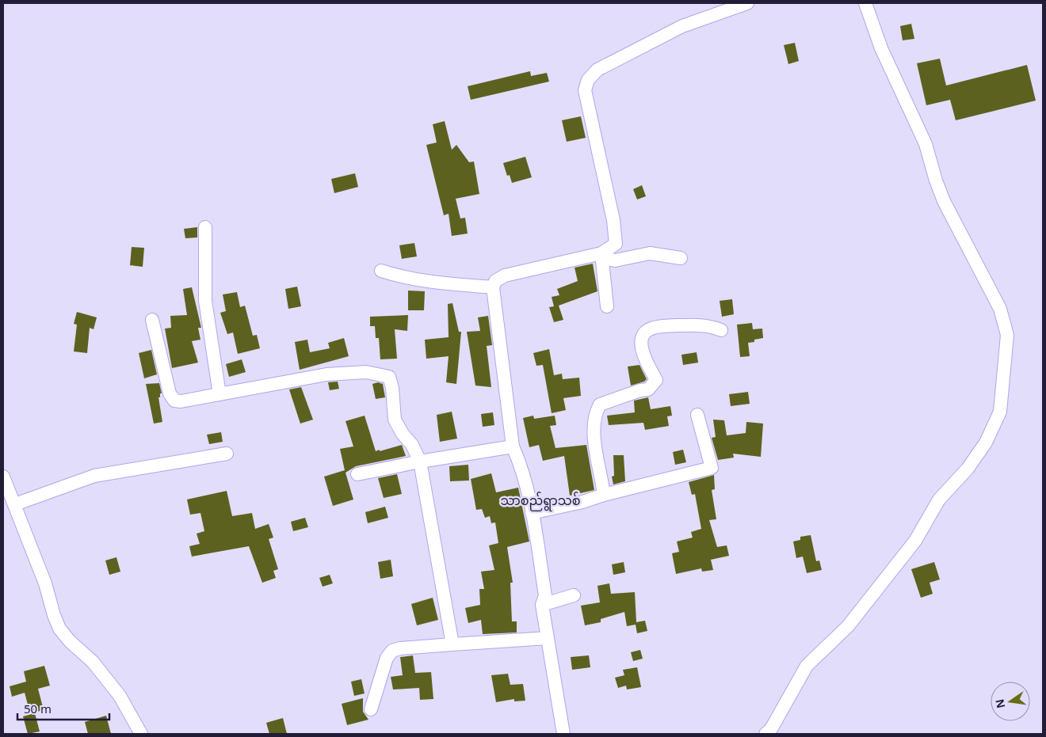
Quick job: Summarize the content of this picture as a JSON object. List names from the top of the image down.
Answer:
{
  "districts": ["သာစည်ရွာသစ်"],
  "scale_bar": "50 m",
  "north": "left"
}
